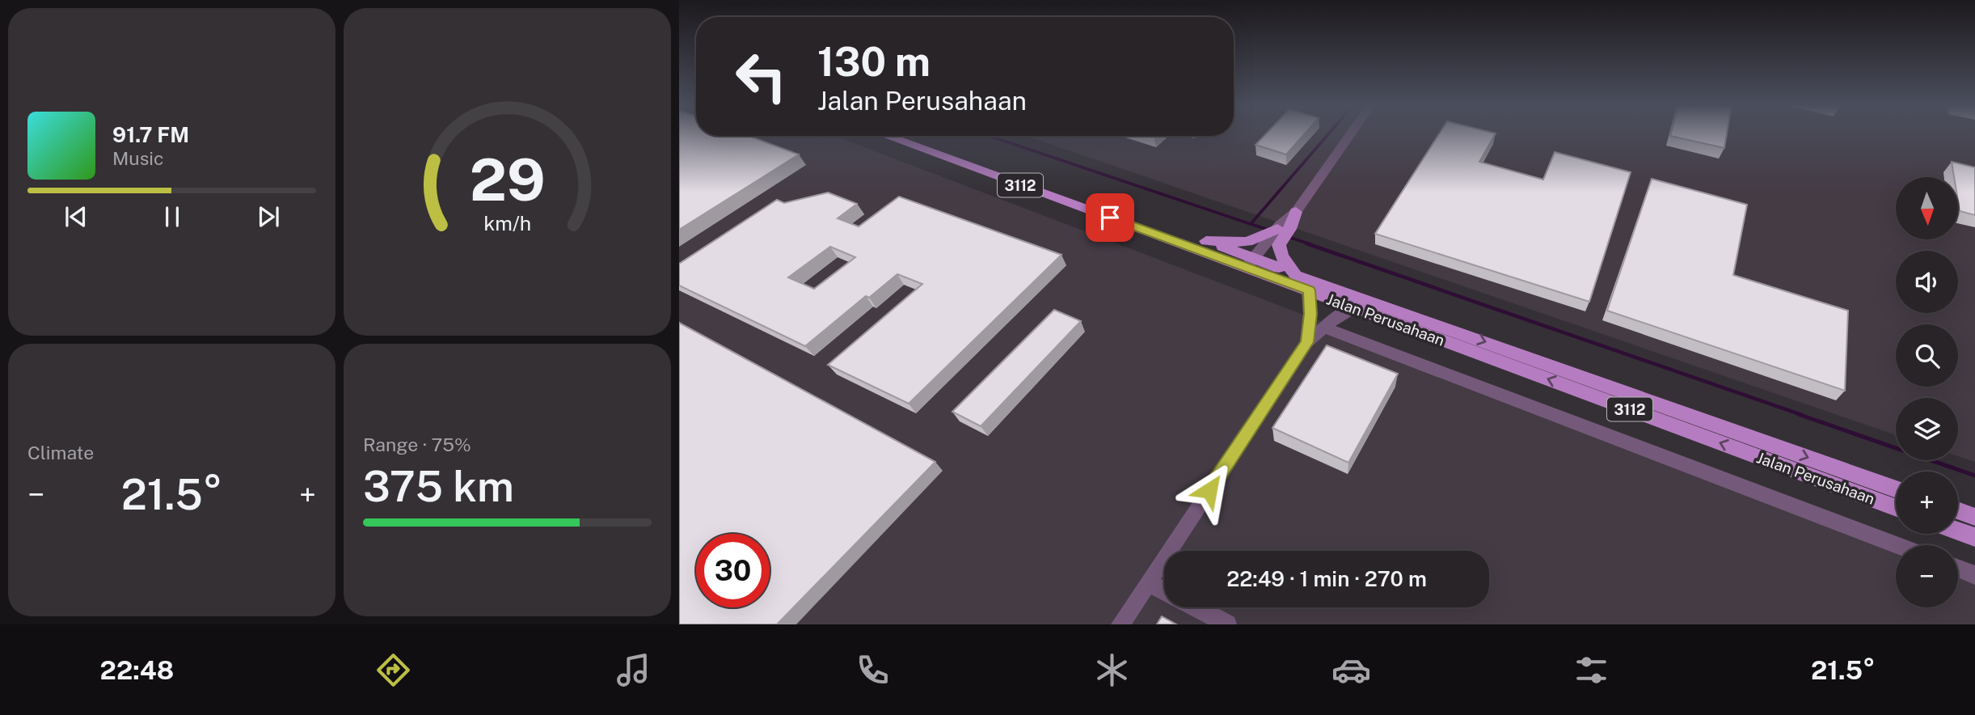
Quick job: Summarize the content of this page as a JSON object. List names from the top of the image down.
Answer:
{
  "streets": {
    "main road": ["3112", "Jalan Perusahaan"]
  },
  "north": "bottom",
  "page": {
    "turn": ["130 m", "Jalan Perusahaan"],
    "song": ["91.7 FM", "Music"],
    "map_buttons": ["+", "−"],
    "tile": [
      "Climate",
      ["Range · 75%", "375 km"]
    ],
    "heat": ["−", "21.5°", "+"],
    "limit": "30",
    "trip": "22:49 · 1 min · 270 m",
    "tabs": ["22:48", "21.5°"],
    "gauge": ["29", "km/h"]
  }
}
